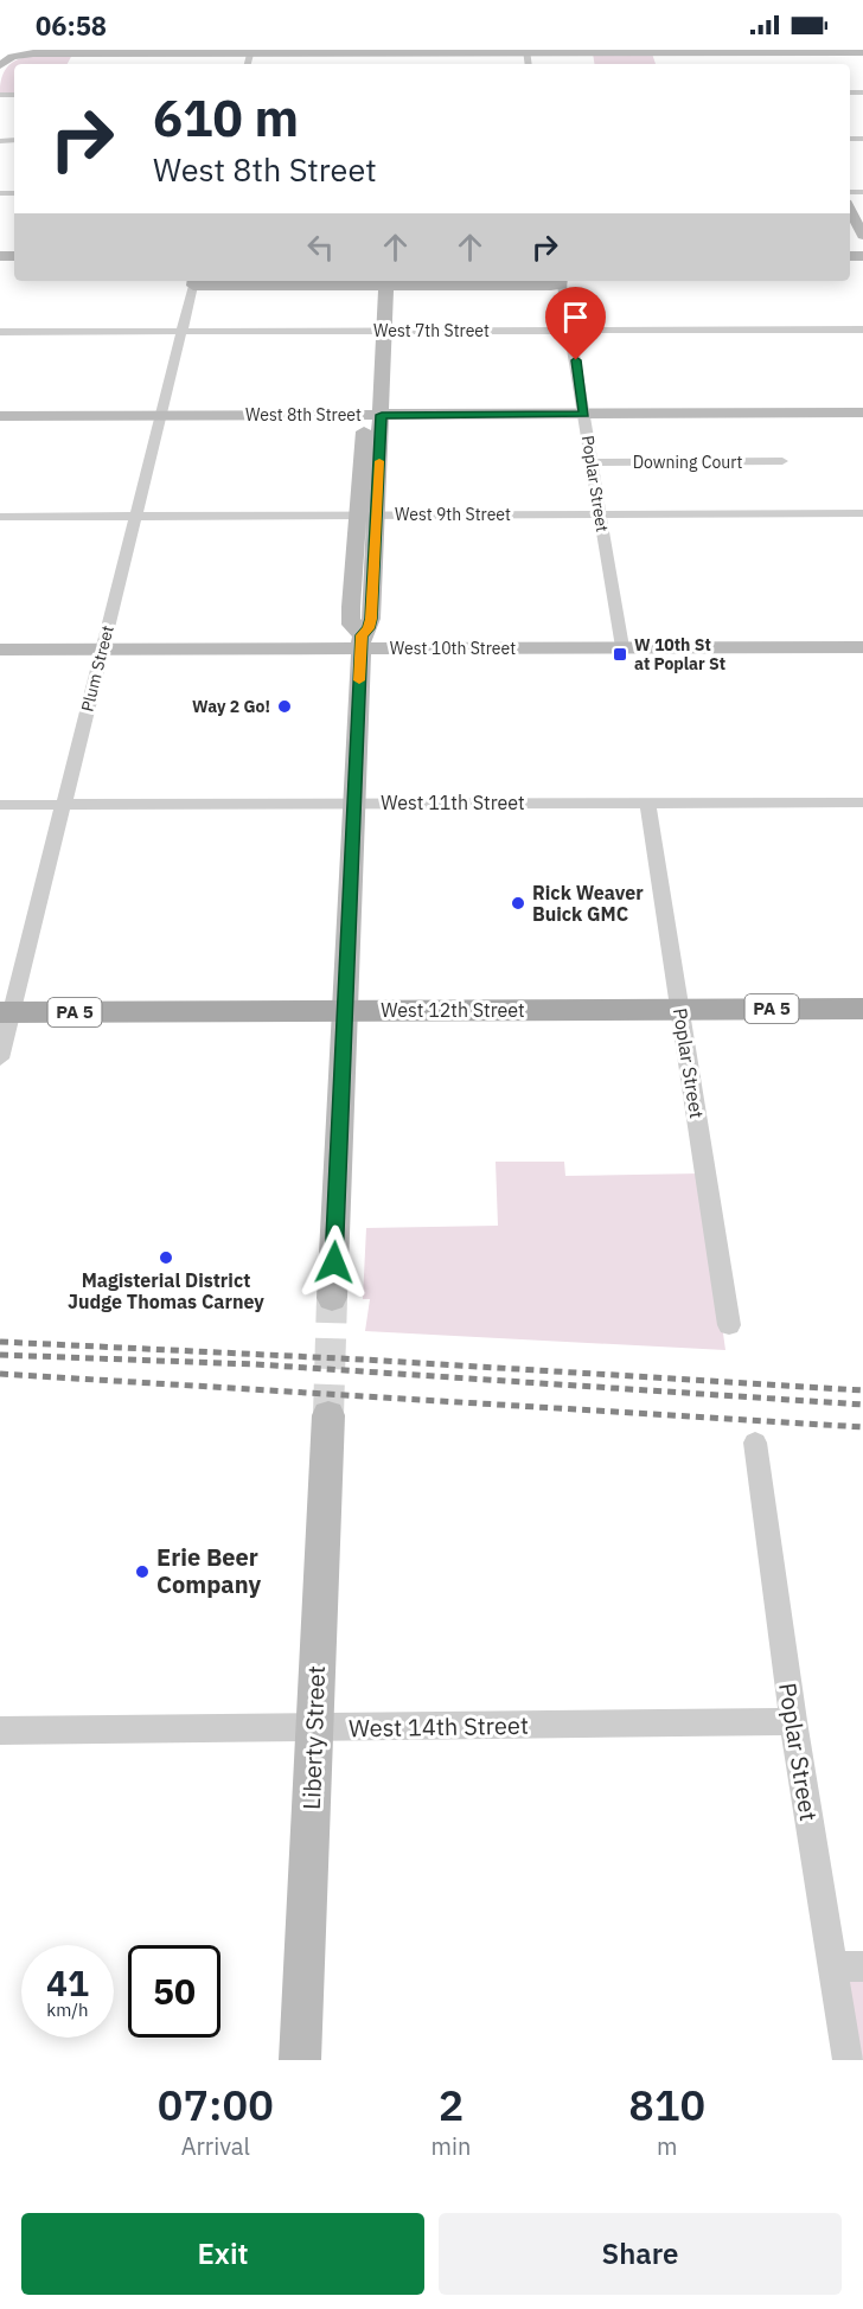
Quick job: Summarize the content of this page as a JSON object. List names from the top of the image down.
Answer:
{
  "streets": {
    "main road": ["PA 5", "West 12th Street"],
    "street": [
      "West 7th Street",
      "West 8th Street",
      "Downing Court",
      "Poplar Street",
      "West 9th Street",
      "West 10th Street",
      "Plum Street",
      "West 11th Street",
      "West 14th Street",
      "Liberty Street"
    ]
  },
  "crossings": [
    ["West 7th Street", "Poplar Street"],
    ["West 7th Street", "Plum Street"],
    ["West 8th Street", "Poplar Street"],
    ["West 8th Street", "Plum Street"],
    ["Downing Court", "Poplar Street"],
    ["Poplar Street", "West 9th Street"],
    ["Poplar Street", "West 10th Street"],
    ["Poplar Street", "West 11th Street"],
    ["Poplar Street", "West 12th Street"],
    ["Poplar Street", "West 14th Street"],
    ["West 9th Street", "Plum Street"],
    ["West 10th Street", "Plum Street"],
    ["Plum Street", "West 11th Street"],
    ["Plum Street", "West 12th Street"],
    ["West 14th Street", "Liberty Street"]
  ],
  "places": {
    "transit": ["W 10th St at Poplar St"],
    "other": [
      "Way 2 Go!",
      "Rick Weaver Buick GMC",
      "Magisterial District Judge Thomas Carney",
      "Erie Beer Company"
    ]
  },
  "page": {
    "status": "06:58",
    "turn": ["610 m", "West 8th Street"],
    "speed": "41 km/h",
    "limit": "50",
    "eta": [
      "07:00",
      "Arrival",
      "2",
      "min",
      "810",
      "m"
    ],
    "buttons": ["Exit", "Share"]
  }
}
